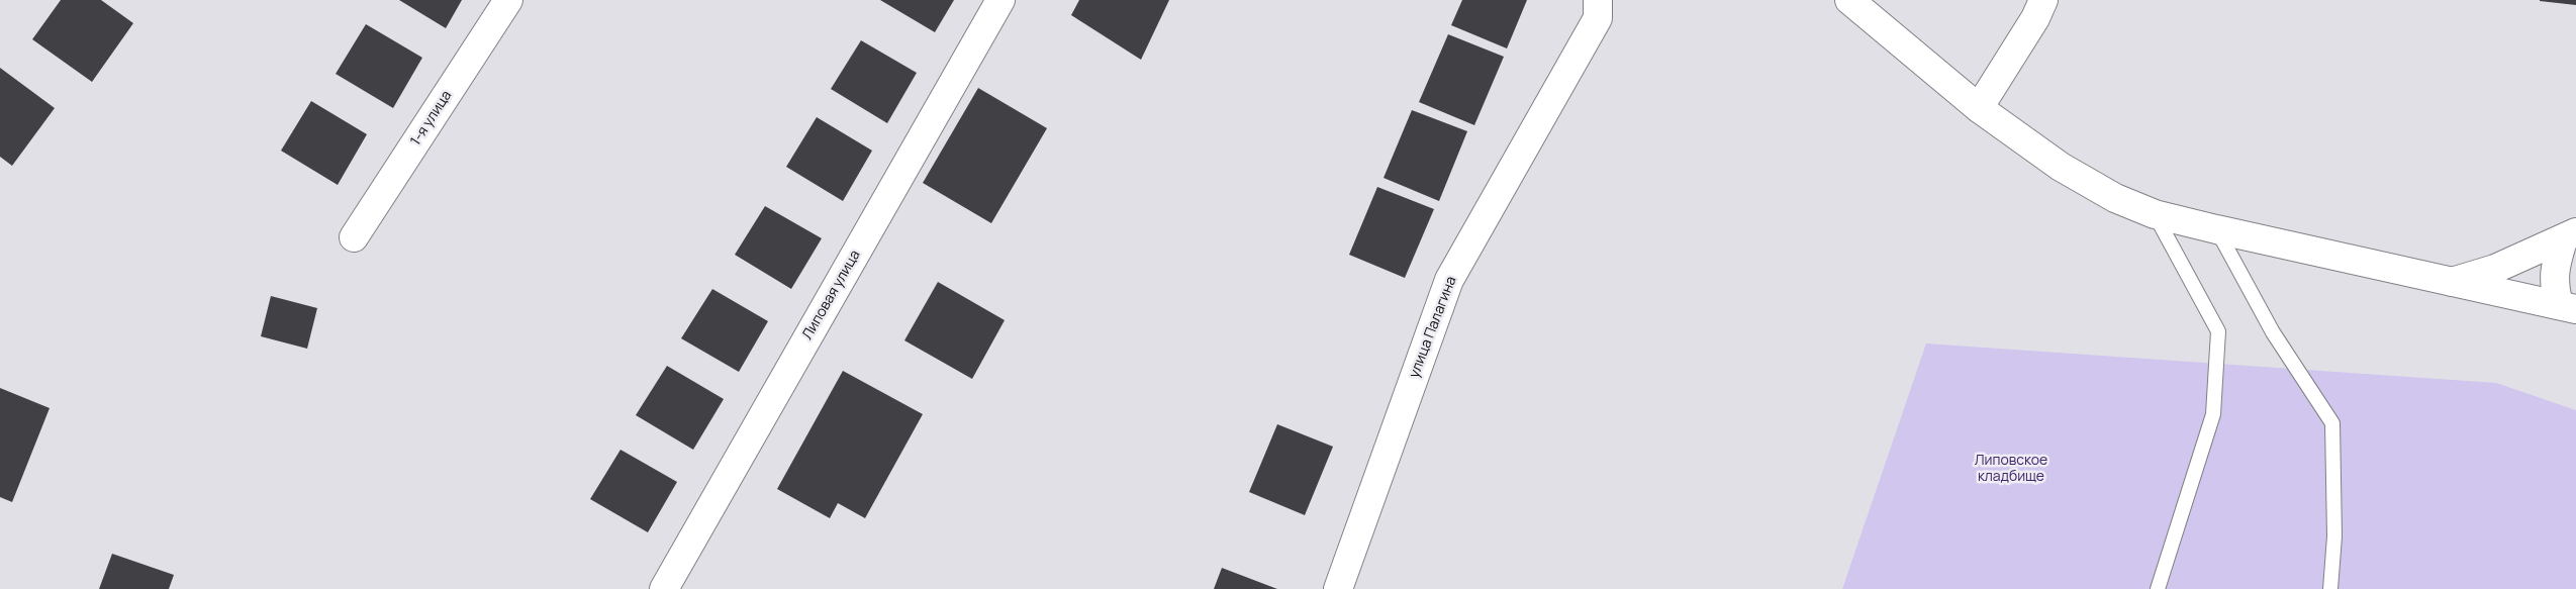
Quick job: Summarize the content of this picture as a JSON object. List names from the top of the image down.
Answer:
{
  "streets": {
    "street": ["1-я улица", "Липовая улица", "улица Палагина"]
  },
  "parks": ["Липовское кладбище"]
}
